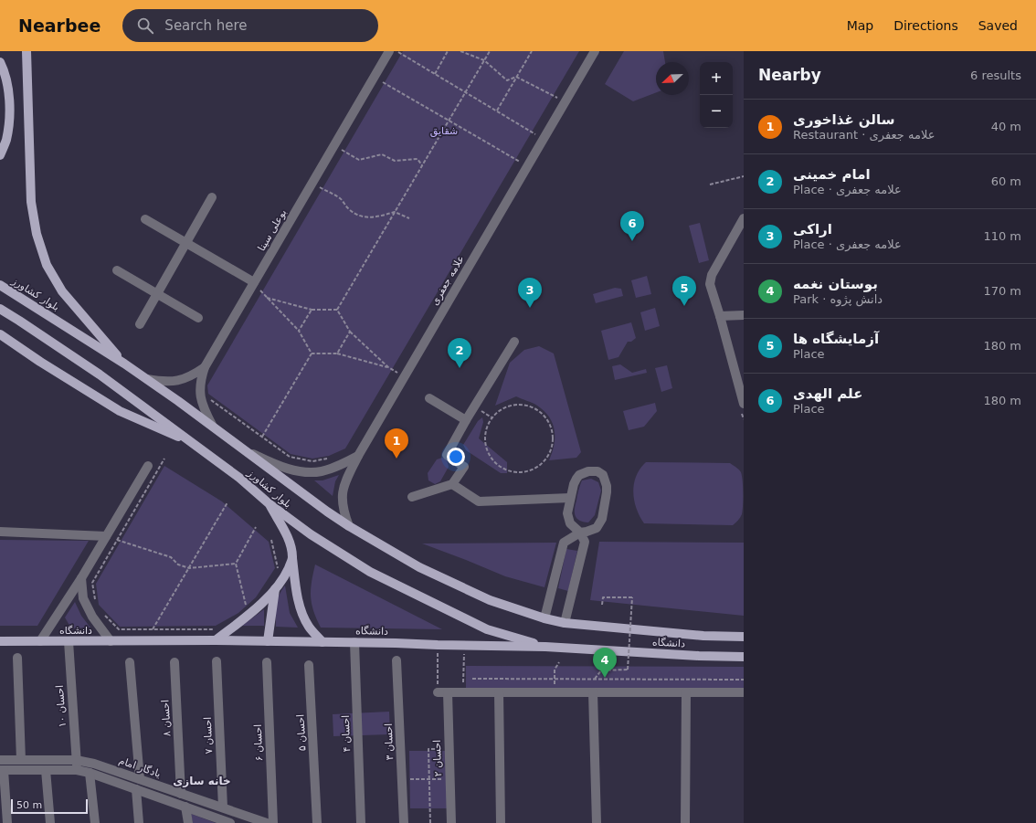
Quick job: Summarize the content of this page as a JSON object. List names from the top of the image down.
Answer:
{
  "streets": {
    "main road": ["بلوار کشاورز", "دانشگاه"],
    "street": [
      "بوعلی سینا",
      "علامه جعفری",
      "احسان ۱۰",
      "احسان ۸",
      "احسان ۵",
      "احسان ۴",
      "احسان ۷",
      "احسان ۳",
      "احسان ۶",
      "احسان ۲",
      "یادگار امام"
    ]
  },
  "crossings": [
    ["بوعلی سینا", "بلوار کشاورز"],
    ["علامه جعفری", "بلوار کشاورز"],
    ["بلوار کشاورز", "دانشگاه"],
    ["دانشگاه", "احسان ۱۰"],
    ["دانشگاه", "احسان ۴"],
    ["احسان ۱۰", "یادگار امام"],
    ["احسان ۸", "یادگار امام"],
    ["احسان ۷", "یادگار امام"]
  ],
  "districts": ["خانه سازی"],
  "parks": ["شقایق"],
  "scale_bar": "50 m",
  "north": "bottom left",
  "page": {
    "header": "Nearbee",
    "search": "Search here",
    "nav": ["Map", "Directions", "Saved"],
    "heading": ["Nearby", "6 results"],
    "map_buttons": ["+", "−"],
    "list": [
      {
        "mark": "1",
        "name": "سالن غذاخوری",
        "note": "Restaurant · علامه جعفری",
        "value": "40 m"
      },
      {
        "mark": "2",
        "name": "امام خمینی",
        "note": "Place · علامه جعفری",
        "value": "60 m"
      },
      {
        "mark": "3",
        "name": "اراکی",
        "note": "Place · علامه جعفری",
        "value": "110 m"
      },
      {
        "mark": "4",
        "name": "بوستان نغمه",
        "note": "Park · دانش پژوه",
        "value": "170 m"
      },
      {
        "mark": "5",
        "name": "آزمایشگاه ها",
        "note": "Place",
        "value": "180 m"
      },
      {
        "mark": "6",
        "name": "علم الهدی",
        "note": "Place",
        "value": "180 m"
      }
    ],
    "pins": [
      "6",
      "5",
      "3",
      "2",
      "1",
      "4"
    ],
    "scale": "50 m"
  }
}
